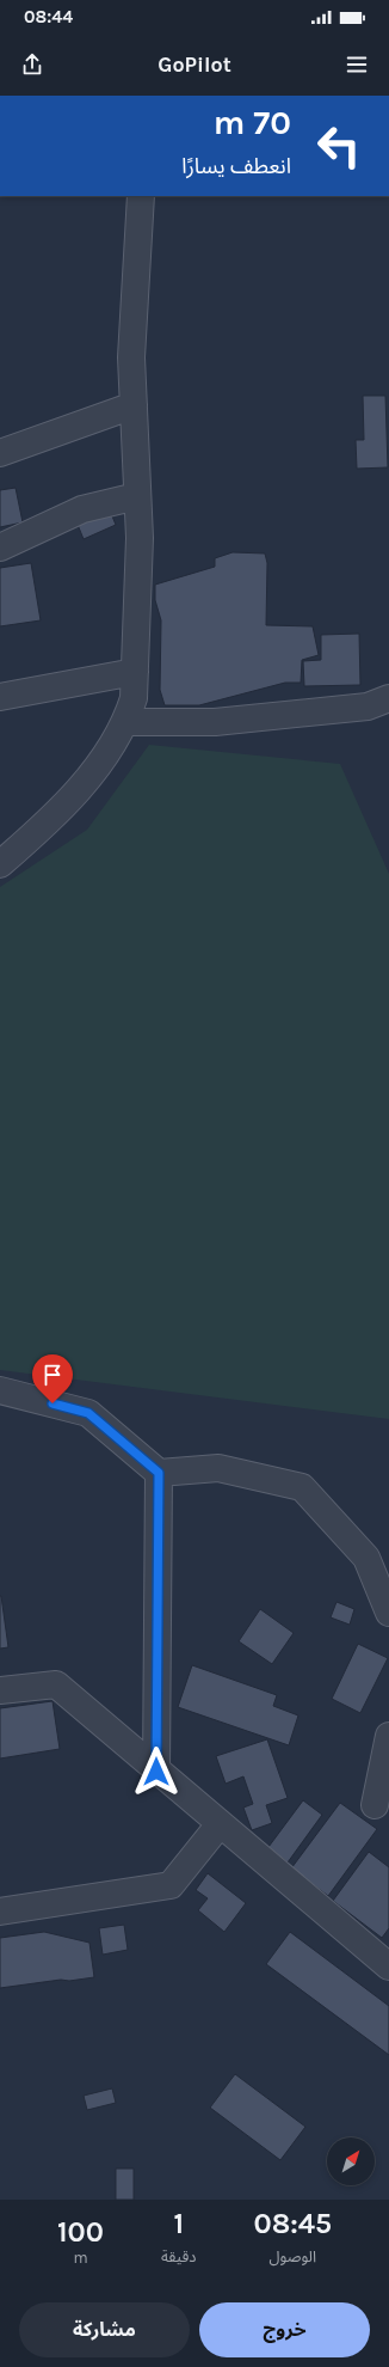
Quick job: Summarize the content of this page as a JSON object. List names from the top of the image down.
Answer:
{
  "north": "top right",
  "page": {
    "status": "08:44",
    "header": "GoPilot",
    "turn": ["70 m", "انعطف يسارًا"],
    "eta": [
      "08:45",
      "الوصول",
      "1",
      "دقيقة",
      "100",
      "m"
    ],
    "buttons": ["خروج", "مشاركة"]
  }
}
